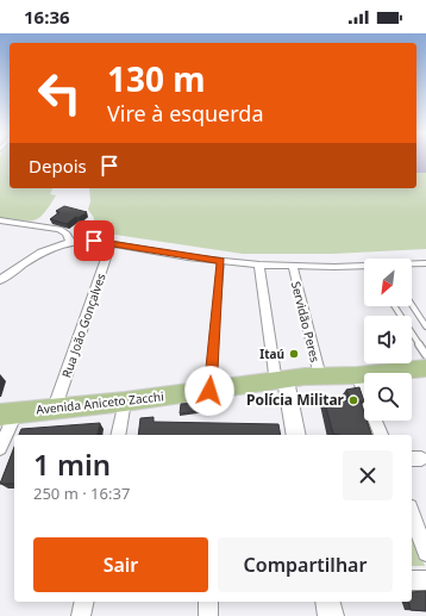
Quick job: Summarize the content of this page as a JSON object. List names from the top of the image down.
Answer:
{
  "streets": {
    "main road": ["Avenida Aniceto Zacchi"],
    "street": ["Servidão Peres", "Rua João Gonçalves"]
  },
  "crossings": [
    ["Servidão Peres", "Avenida Aniceto Zacchi"],
    ["Rua João Gonçalves", "Avenida Aniceto Zacchi"]
  ],
  "places": ["Itaú", "Polícia Militar"],
  "north": "bottom left",
  "page": {
    "status": "16:36",
    "turn": ["130 m", "Vire à esquerda"],
    "then": "Depois",
    "heading": ["1 min", "250 m · 16:37"],
    "buttons": ["Sair", "Compartilhar"]
  }
}
